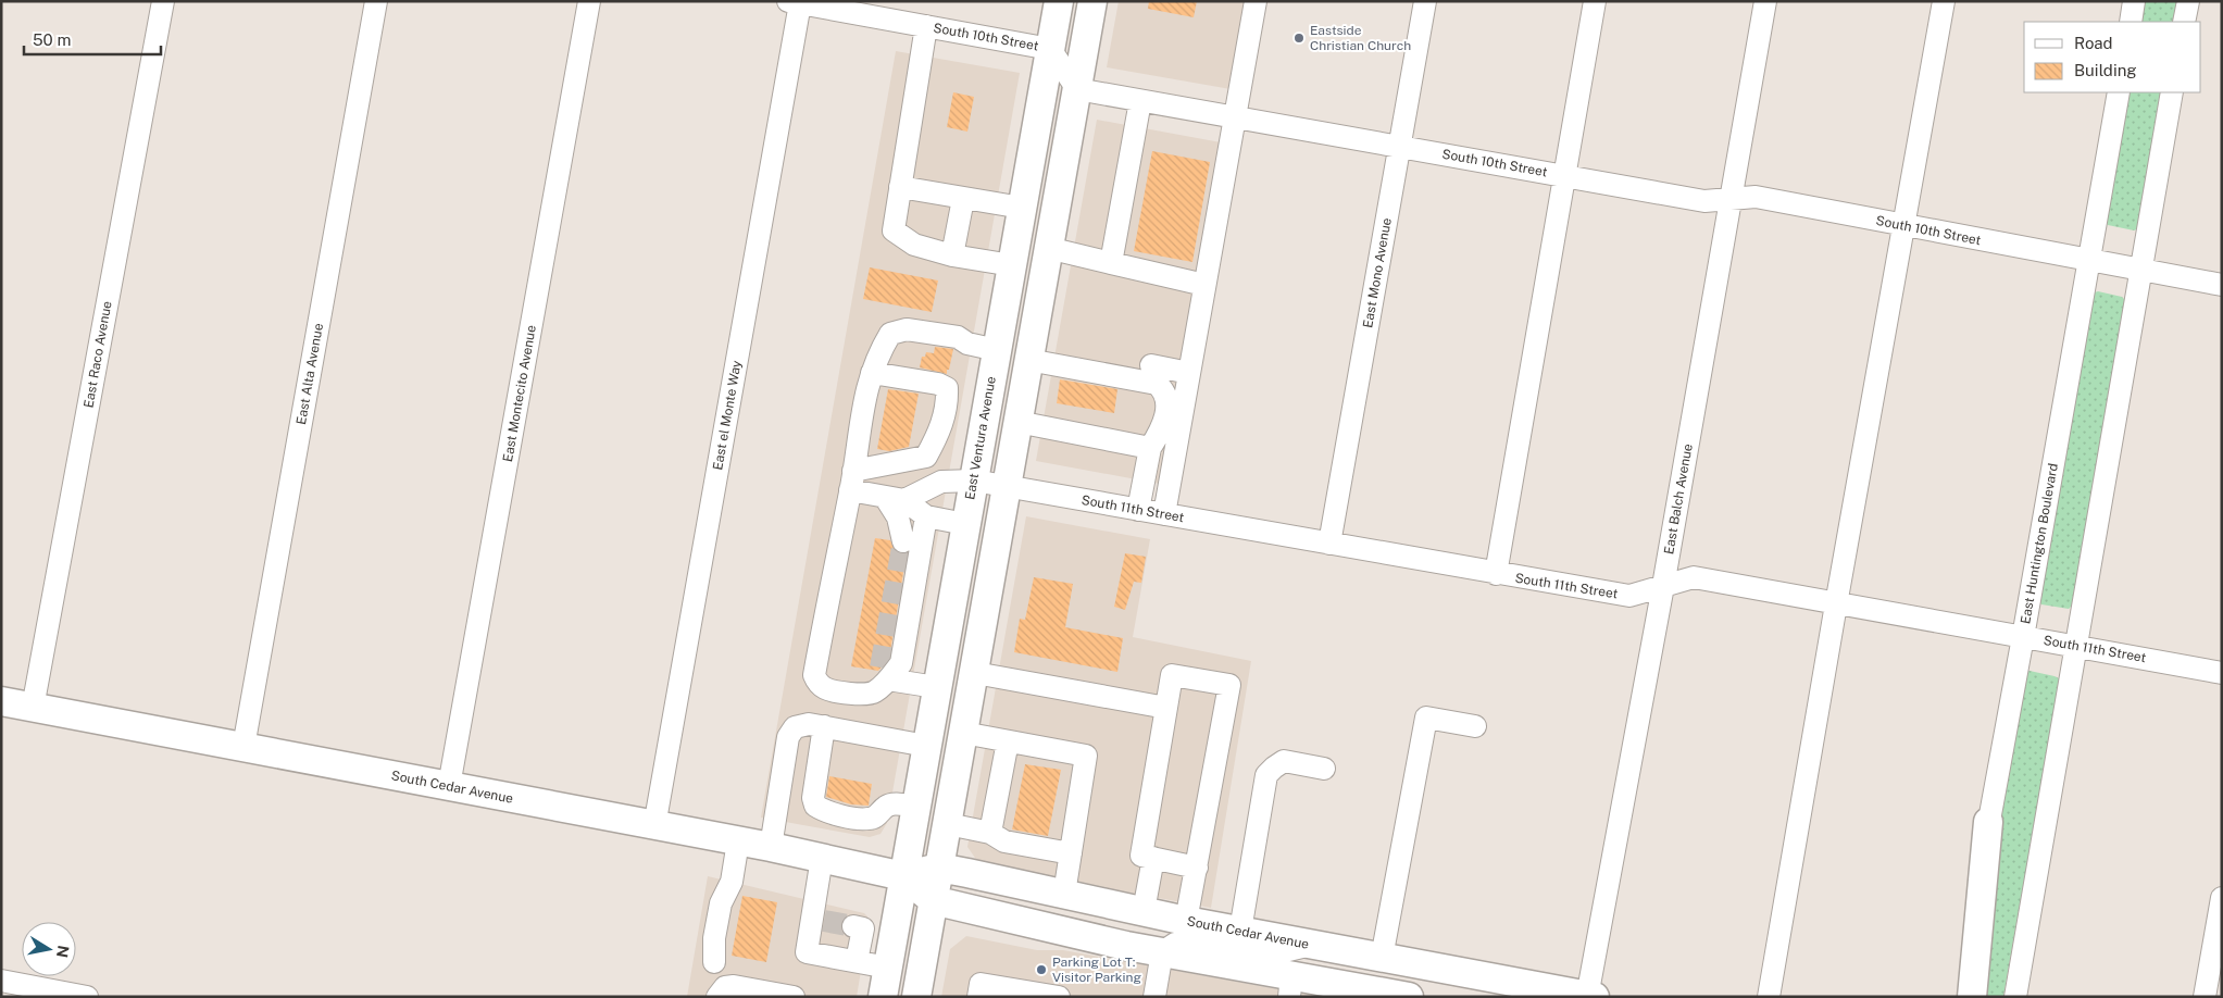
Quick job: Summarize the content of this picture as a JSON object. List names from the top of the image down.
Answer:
{
  "streets": {
    "main road": ["East Ventura Avenue", "South Cedar Avenue"],
    "street": [
      "South 10th Street",
      "East Mono Avenue",
      "East Raco Avenue",
      "East Alta Avenue",
      "East Montecito Avenue",
      "East el Monte Way",
      "East Balch Avenue",
      "South 11th Street",
      "East Huntington Boulevard"
    ]
  },
  "crossings": [
    ["South 10th Street", "East Mono Avenue"],
    ["South 10th Street", "East el Monte Way"],
    ["South 10th Street", "East Ventura Avenue"],
    ["South 10th Street", "East Balch Avenue"],
    ["South 10th Street", "East Huntington Boulevard"],
    ["East Mono Avenue", "South 11th Street"],
    ["East Raco Avenue", "South Cedar Avenue"],
    ["East Alta Avenue", "South Cedar Avenue"],
    ["East Montecito Avenue", "South Cedar Avenue"],
    ["East el Monte Way", "South Cedar Avenue"],
    ["East Ventura Avenue", "South 11th Street"],
    ["East Ventura Avenue", "South Cedar Avenue"],
    ["East Balch Avenue", "South 11th Street"],
    ["East Balch Avenue", "South Cedar Avenue"],
    ["South 11th Street", "East Huntington Boulevard"]
  ],
  "places": ["Eastside Christian Church", "Parking Lot T: Visitor Parking"],
  "legend": ["Road", "Building"],
  "scale_bar": "50 m",
  "north": "right"
}
